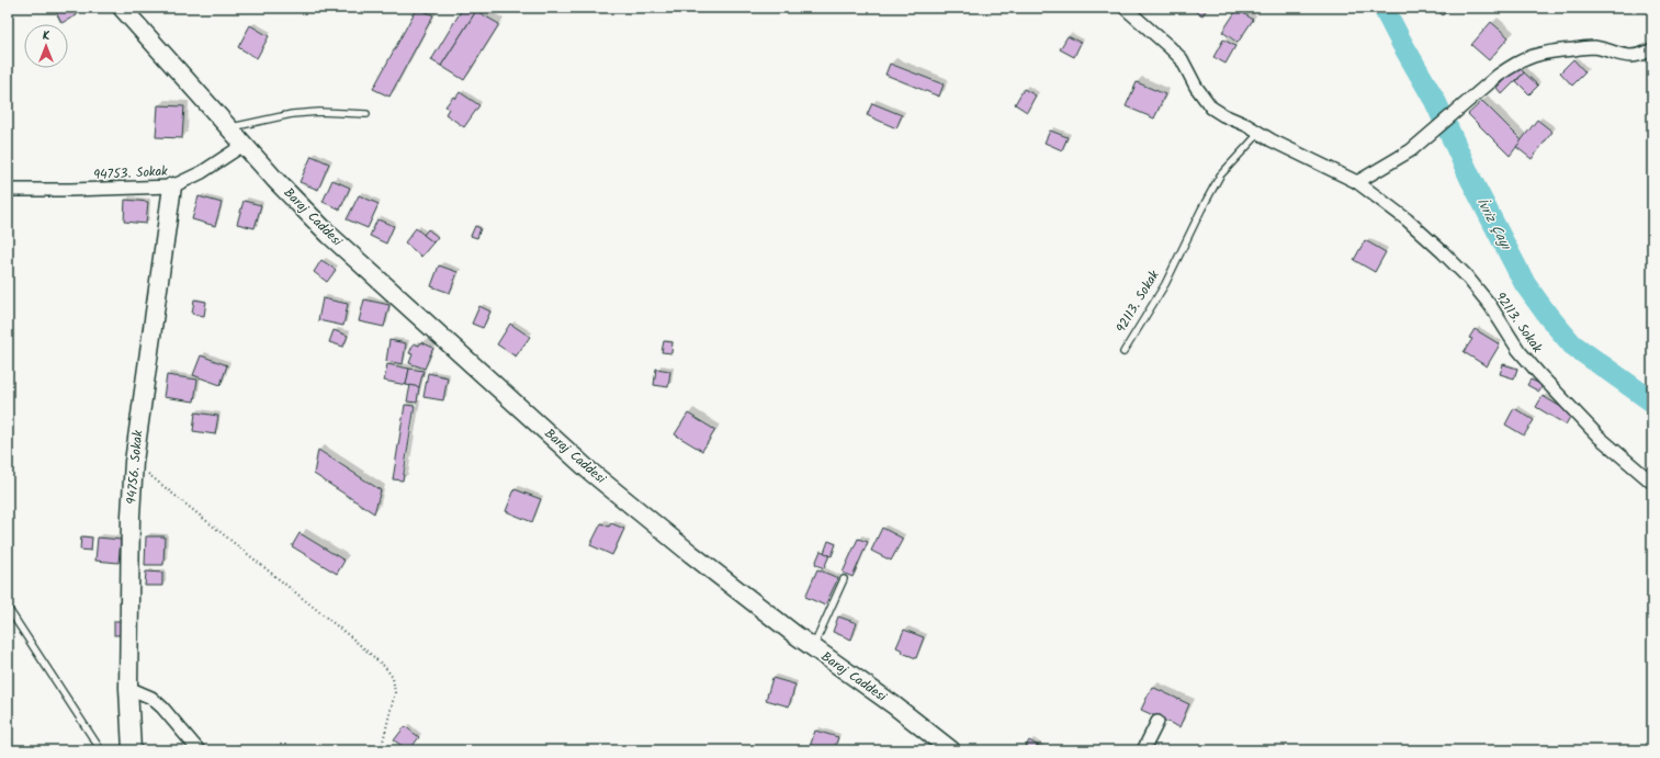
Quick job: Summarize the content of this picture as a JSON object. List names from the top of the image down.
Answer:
{
  "streets": {
    "main road": ["Baraj Caddesi", "94756. Sokak"],
    "street": ["94753. Sokak", "92113. Sokak"]
  },
  "crossings": [
    ["94753. Sokak", "Baraj Caddesi"],
    ["94753. Sokak", "94756. Sokak"]
  ],
  "water": ["İvriz Çayı"],
  "north": "top"
}
